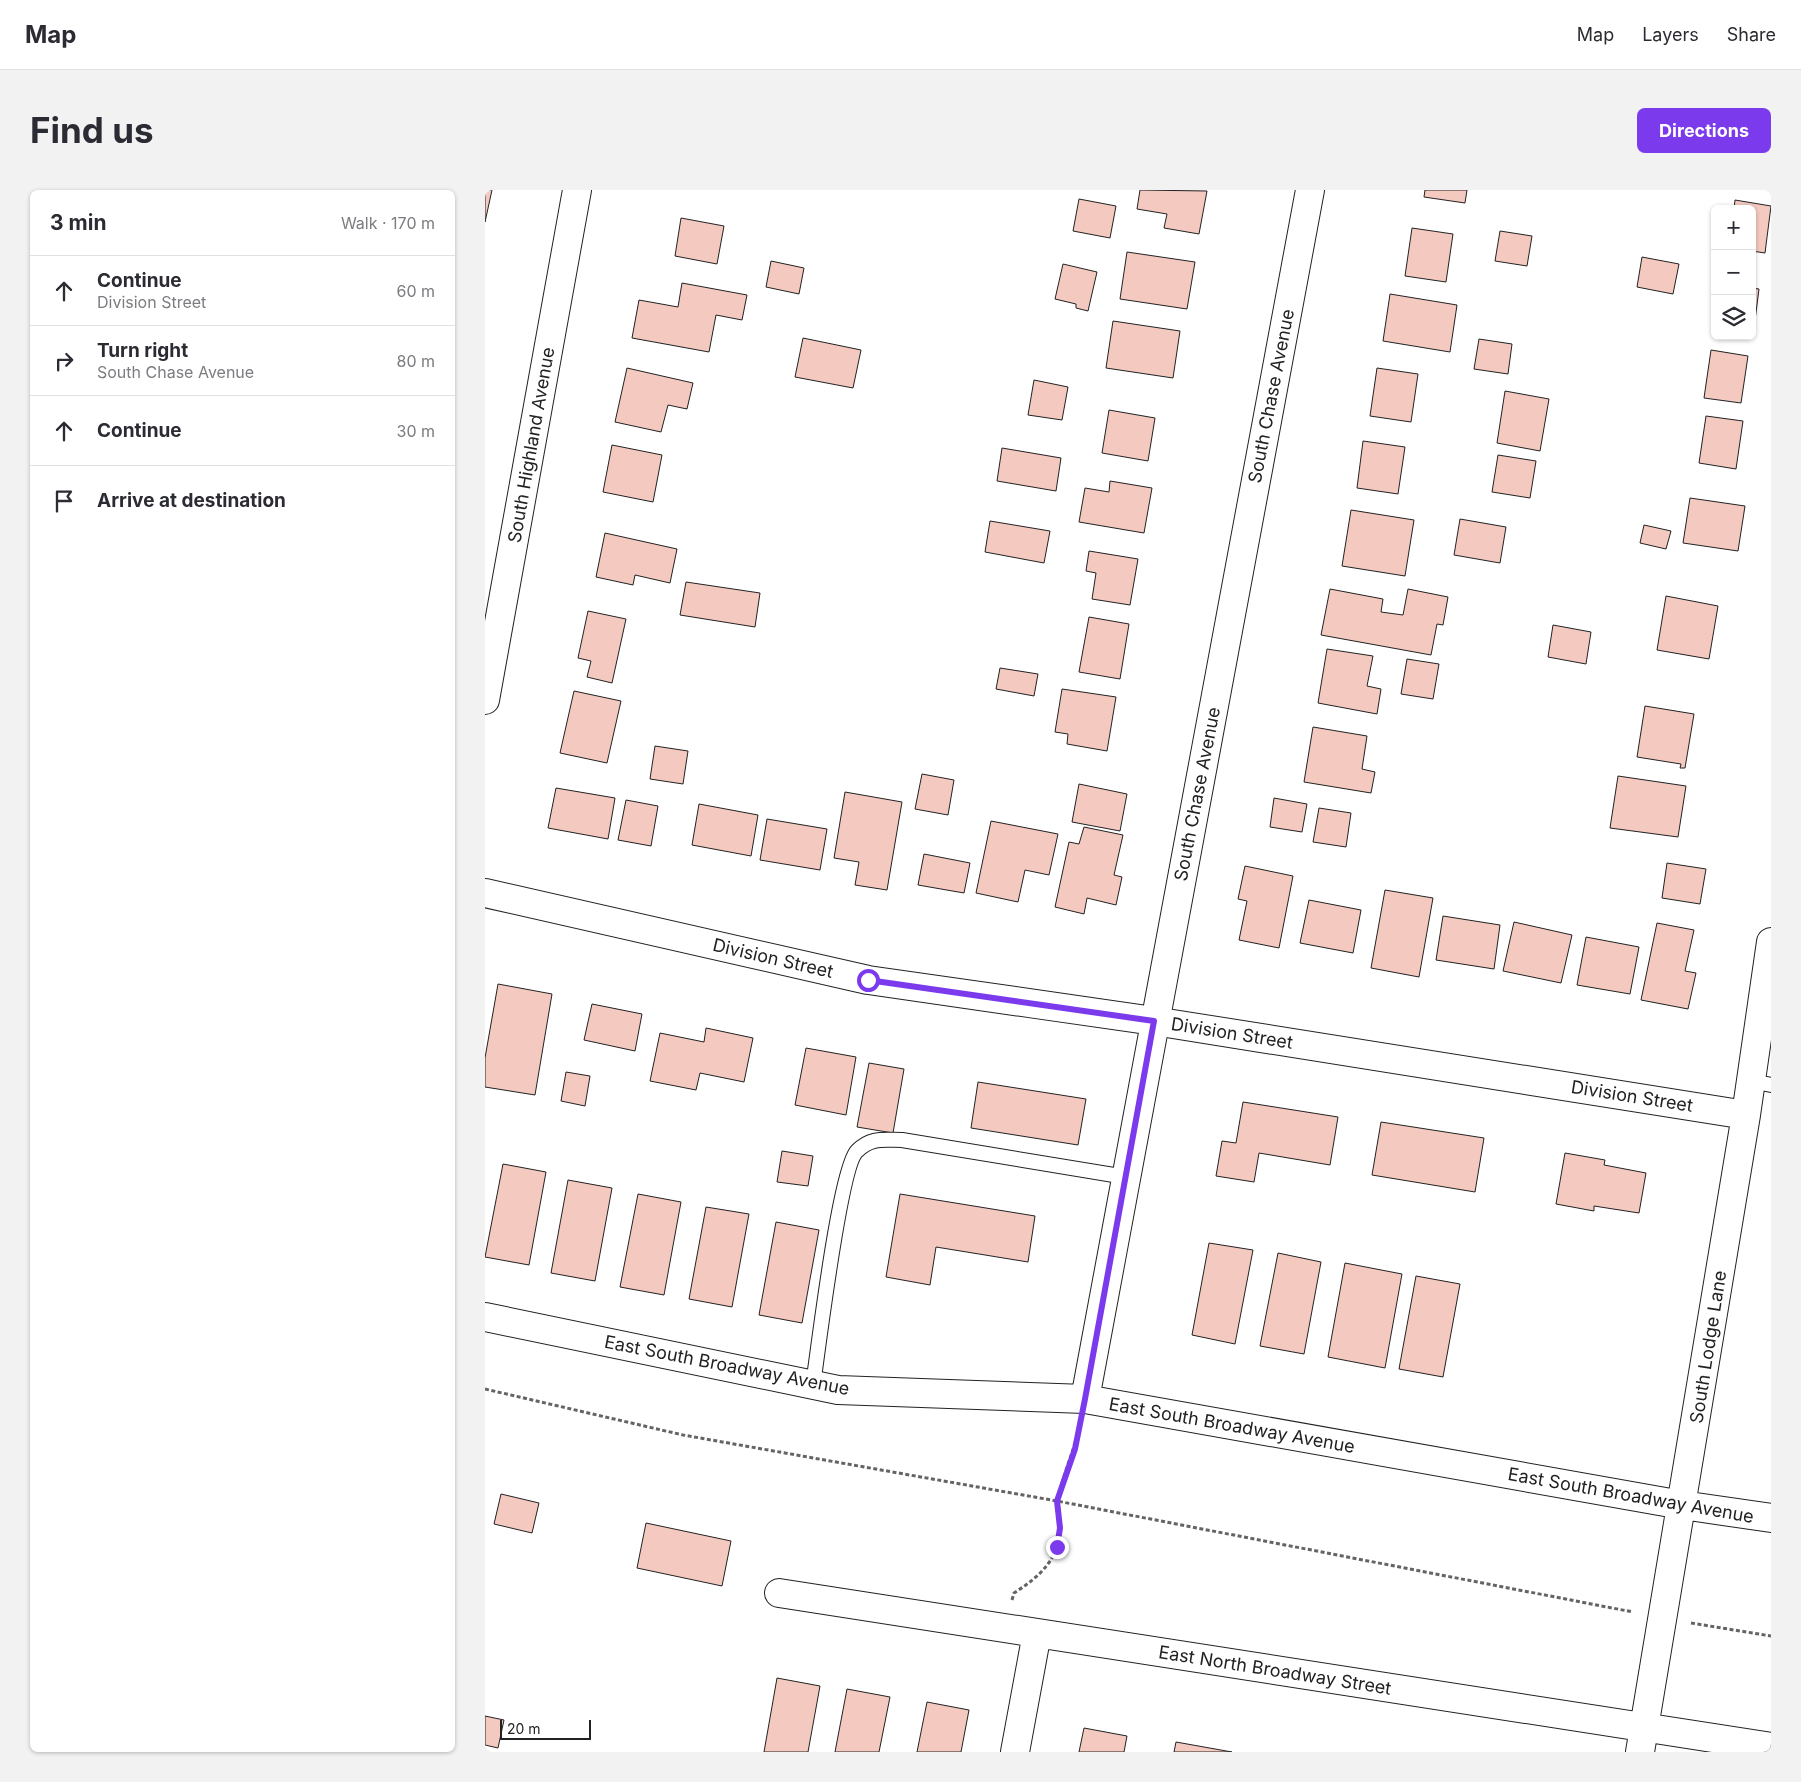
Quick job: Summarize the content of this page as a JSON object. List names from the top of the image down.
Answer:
{
  "streets": {
    "street": [
      "South Chase Avenue",
      "South Highland Avenue",
      "Division Street",
      "South Lodge Lane",
      "East South Broadway Avenue",
      "East North Broadway Street"
    ]
  },
  "crossings": [
    ["South Chase Avenue", "Division Street"],
    ["South Chase Avenue", "East South Broadway Avenue"],
    ["Division Street", "South Lodge Lane"],
    ["South Lodge Lane", "East South Broadway Avenue"],
    ["South Lodge Lane", "East North Broadway Street"]
  ],
  "scale_bar": "20 m",
  "page": {
    "header": "Map",
    "nav": ["Map", "Layers", "Share"],
    "buttons": "Directions",
    "title": "Find us",
    "heading": ["3 min", "Walk · 170 m"],
    "map_buttons": ["+", "−"],
    "list": [
      ["Continue", "Division Street", "60 m"],
      ["Turn right", "South Chase Avenue", "80 m"],
      ["Continue", "30 m"],
      "Arrive at destination"
    ],
    "scale": "20 m"
  }
}
